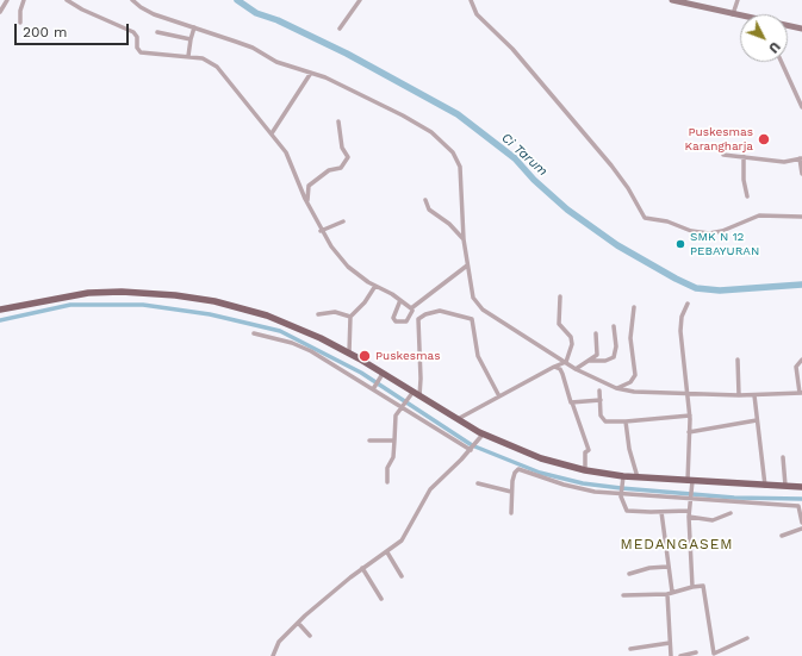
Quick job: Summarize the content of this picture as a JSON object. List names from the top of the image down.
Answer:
{
  "districts": ["MEDANGASEM"],
  "water": ["Ci Tarum"],
  "places": ["Puskesmas Karangharja", "SMK N 12 PEBAYURAN", "Puskesmas"],
  "scale_bar": "200 m",
  "north": "bottom right"
}
